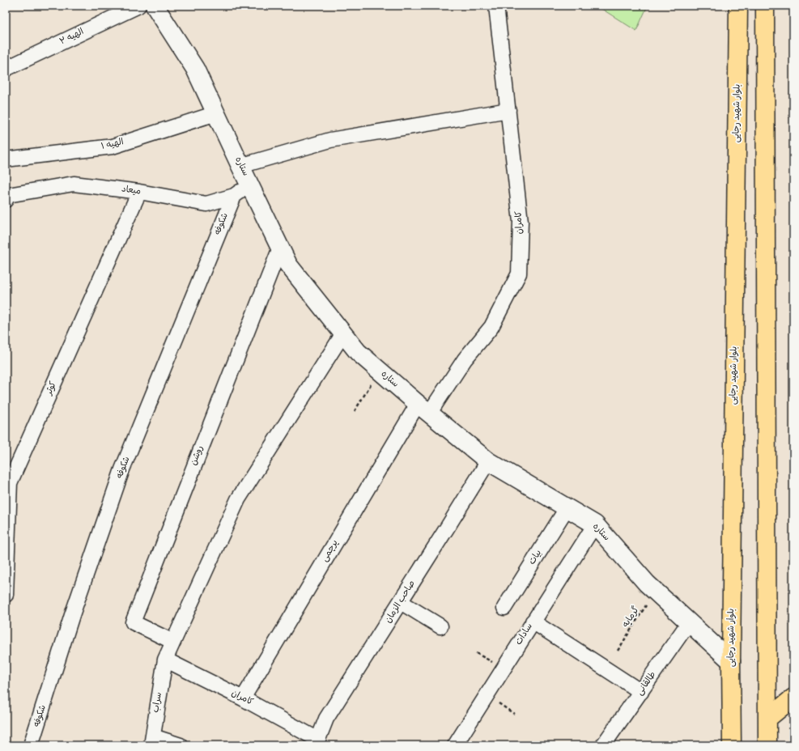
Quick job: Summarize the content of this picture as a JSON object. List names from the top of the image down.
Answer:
{
  "streets": {
    "highway": ["بلوار شهید رجایی"],
    "street": [
      "الهیه ۲",
      "الهیه ۱",
      "ستاره",
      "میعاد",
      "کامران",
      "شکوفه",
      "کوثر",
      "روشن",
      "پرچمی",
      "بیات",
      "صاحب الزمان",
      "سادات",
      "طالقانی",
      "سراب"
    ],
    "path": ["گرمابه"]
  },
  "crossings": [
    ["بلوار شهید رجایی", "ستاره"],
    ["الهیه ۱", "ستاره"],
    ["ستاره", "میعاد"],
    ["ستاره", "کامران"],
    ["ستاره", "روشن"],
    ["ستاره", "پرچمی"],
    ["ستاره", "بیات"],
    ["ستاره", "صاحب الزمان"],
    ["ستاره", "گرمابه"],
    ["ستاره", "سادات"],
    ["ستاره", "طالقانی"],
    ["ستاره", "سراب"],
    ["میعاد", "شکوفه"],
    ["میعاد", "کوثر"],
    ["کامران", "پرچمی"],
    ["کامران", "صاحب الزمان"],
    ["کامران", "سراب"],
    ["روشن", "سراب"]
  ]
}
